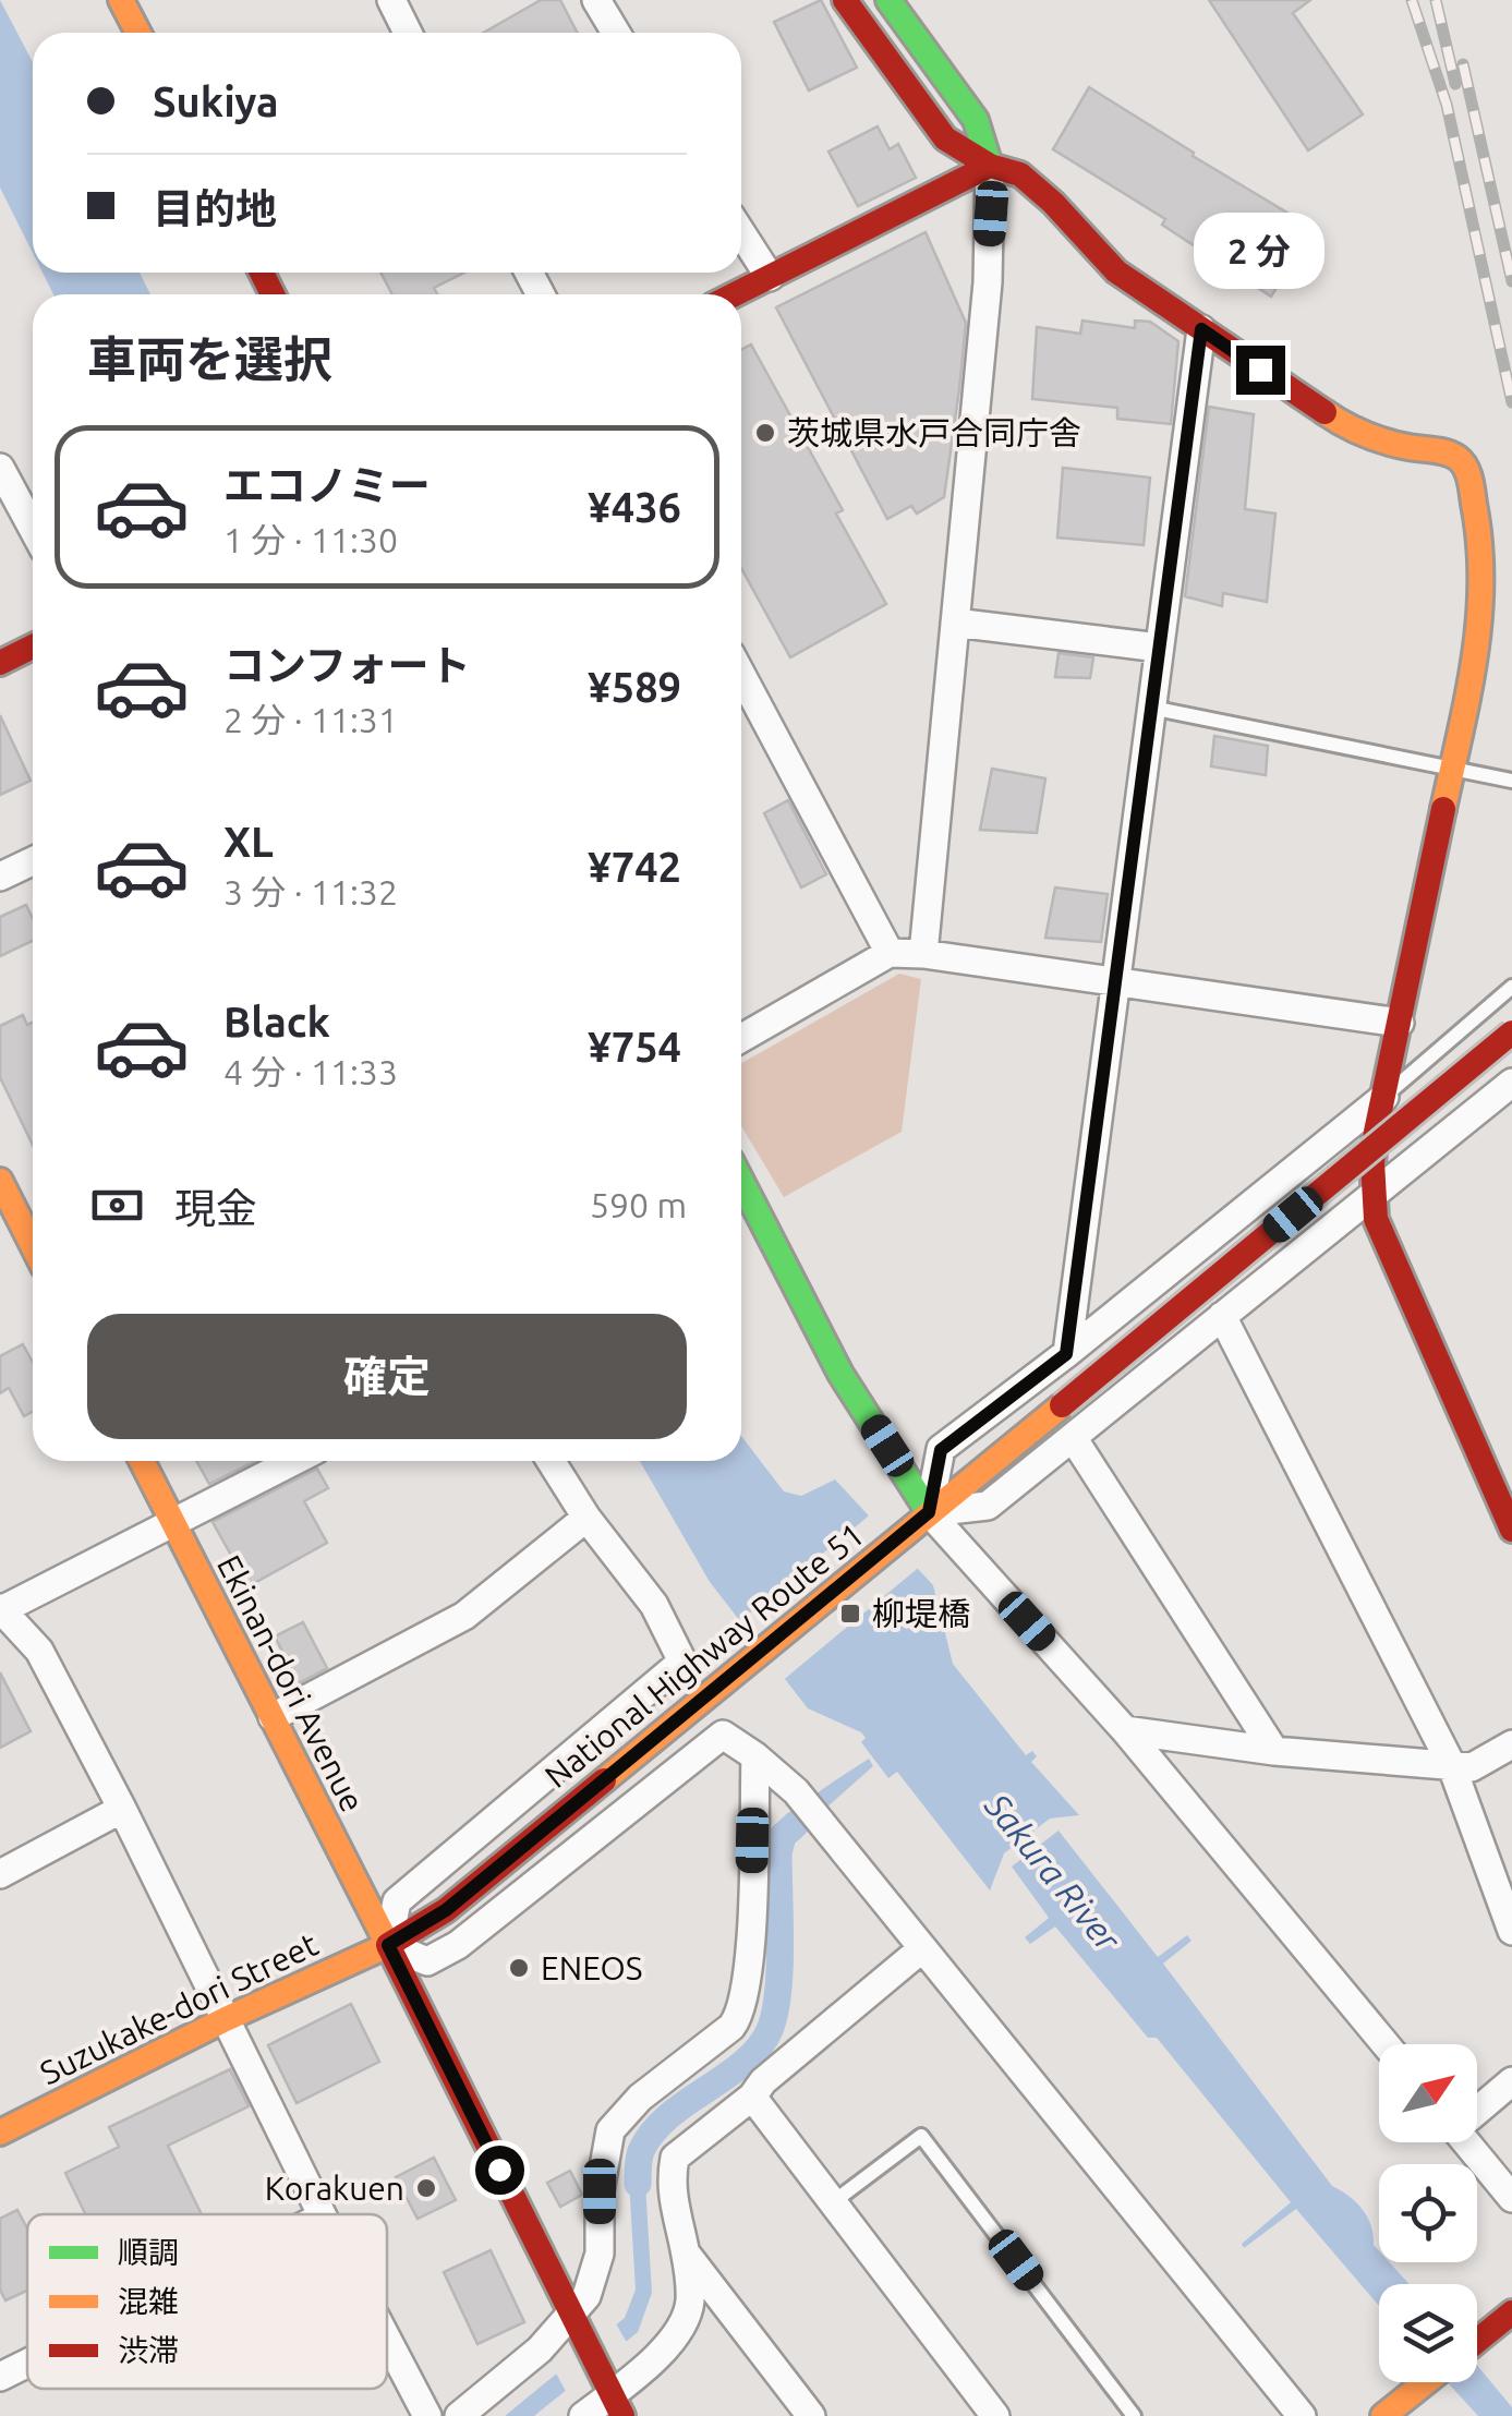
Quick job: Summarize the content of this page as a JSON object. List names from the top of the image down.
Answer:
{
  "streets": {
    "main road": ["National Highway Route 51", "Ekinan-dori Avenue", "Suzukake-dori Street"]
  },
  "crossings": [
    ["National Highway Route 51", "Ekinan-dori Avenue"],
    ["National Highway Route 51", "Suzukake-dori Street"],
    ["Ekinan-dori Avenue", "Suzukake-dori Street"]
  ],
  "water": ["Sakura River"],
  "places": {
    "other": ["茨城県水戸合同庁舎", "ENEOS", "Korakuen"],
    "transit": ["柳堤橋"]
  },
  "legend": ["順調", "混雑", "渋滞"],
  "north": "top right",
  "page": {
    "banner": ["Sukiya", "目的地"],
    "bubble": "2 分",
    "heading": "車両を選択",
    "list": [
      {
        "name": "エコノミー",
        "note": "1 分 · 11:30",
        "value": "¥436"
      },
      {
        "name": "コンフォート",
        "note": "2 分 · 11:31",
        "value": "¥589"
      },
      {
        "name": "XL",
        "note": "3 分 · 11:32",
        "value": "¥742"
      },
      {
        "name": "Black",
        "note": "4 分 · 11:33",
        "value": "¥754"
      }
    ],
    "pay": ["現金", "590 m"],
    "buttons": "確定"
  }
}
